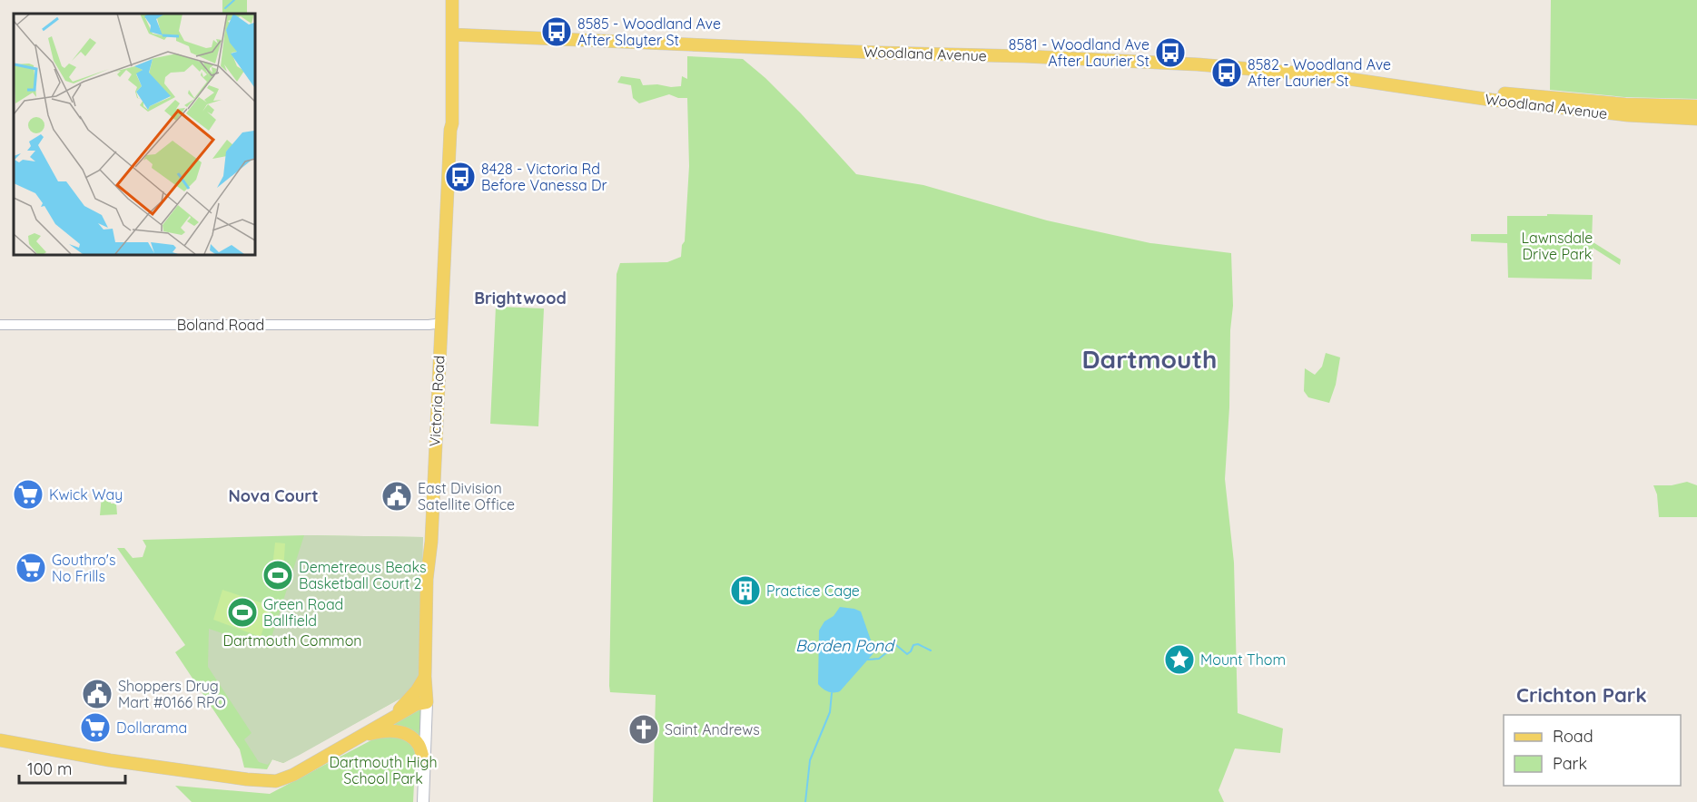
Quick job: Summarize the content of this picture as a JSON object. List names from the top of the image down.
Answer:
{
  "streets": {
    "main road": ["Woodland Avenue", "Victoria Road"],
    "street": ["Boland Road"]
  },
  "crossings": [
    ["Woodland Avenue", "Victoria Road"],
    ["Boland Road", "Victoria Road"]
  ],
  "districts": [
    "Brightwood",
    "Dartmouth",
    "Nova Court",
    "Crichton Park"
  ],
  "water": ["Borden Pond"],
  "parks": ["Lawnsdale Drive Park", "Dartmouth Common", "Dartmouth High School Park"],
  "places": {
    "bus stop": [
      "8585 - Woodland Ave After Slayter St",
      "8581 - Woodland Ave After Laurier St",
      "8582 - Woodland Ave After Laurier St",
      "8428 - Victoria Rd Before Vanessa Dr"
    ],
    "supermarket": ["Kwick Way", "Gouthro's No Frills", "Dollarama"],
    "public building": ["East Division Satellite Office", "Shoppers Drug Mart #0166 RPO"],
    "sports": ["Demetreous Beaks Basketball Court 2", "Green Road Ballfield"],
    "building": ["Practice Cage"],
    "place": ["Mount Thom"],
    "church": ["Saint Andrews"]
  },
  "legend": ["Road", "Park"],
  "scale_bar": "100 m"
}
